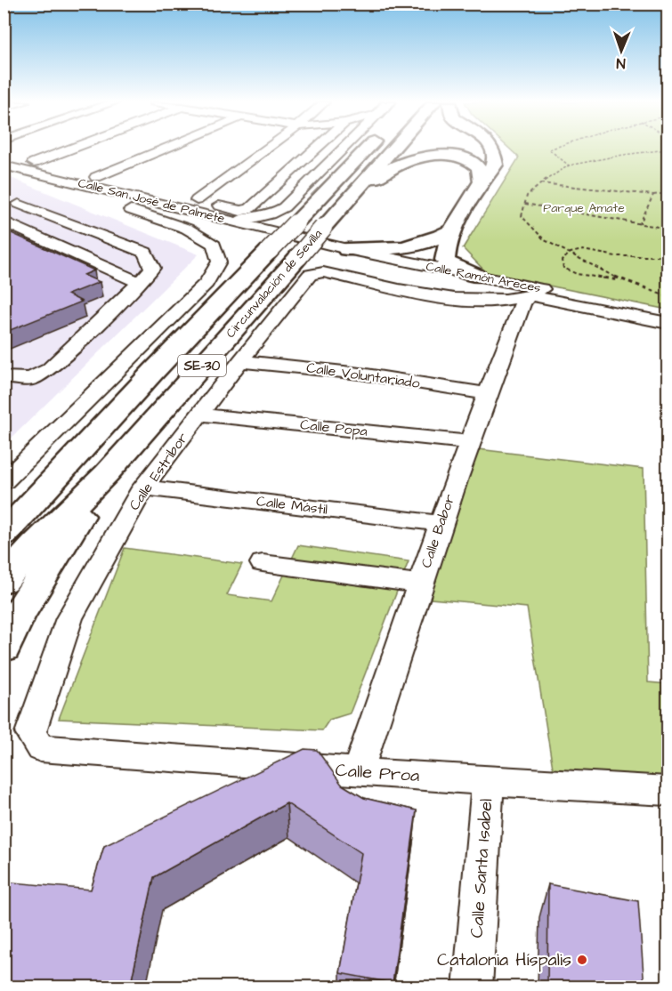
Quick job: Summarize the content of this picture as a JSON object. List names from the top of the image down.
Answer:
{
  "streets": {
    "highway": ["Circunvalación de Sevilla", "SE-30"],
    "street": [
      "Calle San José de Palmete",
      "Calle Ramón Areces",
      "Calle Voluntariado",
      "Calle Popa",
      "Calle Estribor",
      "Calle Mástil",
      "Calle Babor",
      "Calle Proa",
      "Calle Santa Isabel"
    ]
  },
  "crossings": [
    ["Calle San José de Palmete", "Circunvalación de Sevilla"],
    ["Calle Voluntariado", "Calle Estribor"],
    ["Calle Voluntariado", "Calle Babor"],
    ["Calle Popa", "Calle Estribor"],
    ["Calle Popa", "Calle Babor"],
    ["Calle Estribor", "Calle Mástil"],
    ["Calle Estribor", "Calle Babor"],
    ["Calle Estribor", "Calle Proa"],
    ["Calle Mástil", "Calle Babor"],
    ["Calle Babor", "Calle Proa"],
    ["Calle Proa", "Calle Santa Isabel"]
  ],
  "parks": ["Parque Amate"],
  "places": ["Catalonia Híspalis"],
  "north": "bottom"
}
